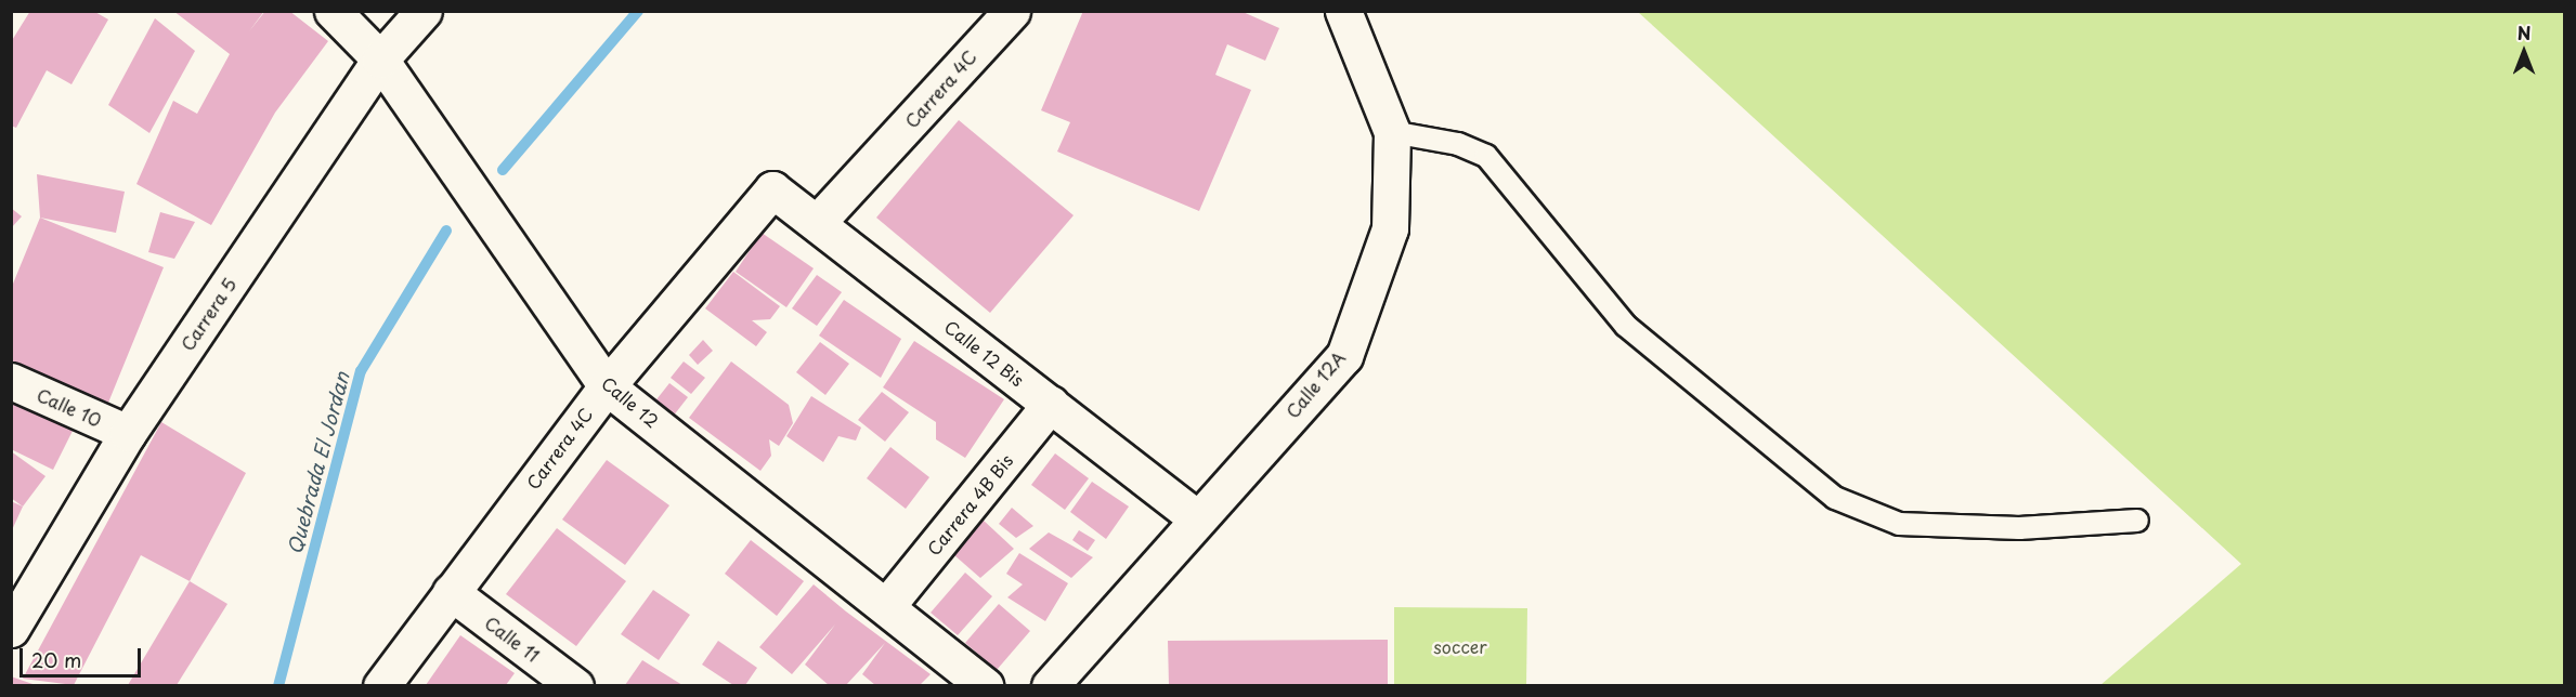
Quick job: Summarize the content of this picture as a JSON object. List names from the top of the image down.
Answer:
{
  "streets": {
    "street": [
      "Carrera 4C",
      "Carrera 5",
      "Calle 12 Bis",
      "Calle 12A",
      "Calle 12",
      "Calle 10",
      "Carrera 4B Bis",
      "Calle 11"
    ]
  },
  "crossings": [
    ["Carrera 4C", "Calle 12 Bis"],
    ["Carrera 4C", "Calle 12"],
    ["Carrera 4C", "Calle 11"],
    ["Carrera 5", "Calle 12"],
    ["Carrera 5", "Calle 10"],
    ["Calle 12 Bis", "Calle 12A"],
    ["Calle 12 Bis", "Carrera 4B Bis"],
    ["Calle 12", "Carrera 4B Bis"]
  ],
  "water": ["Quebrada El Jordan"],
  "parks": ["soccer"],
  "scale_bar": "20 m",
  "north": "top"
}
